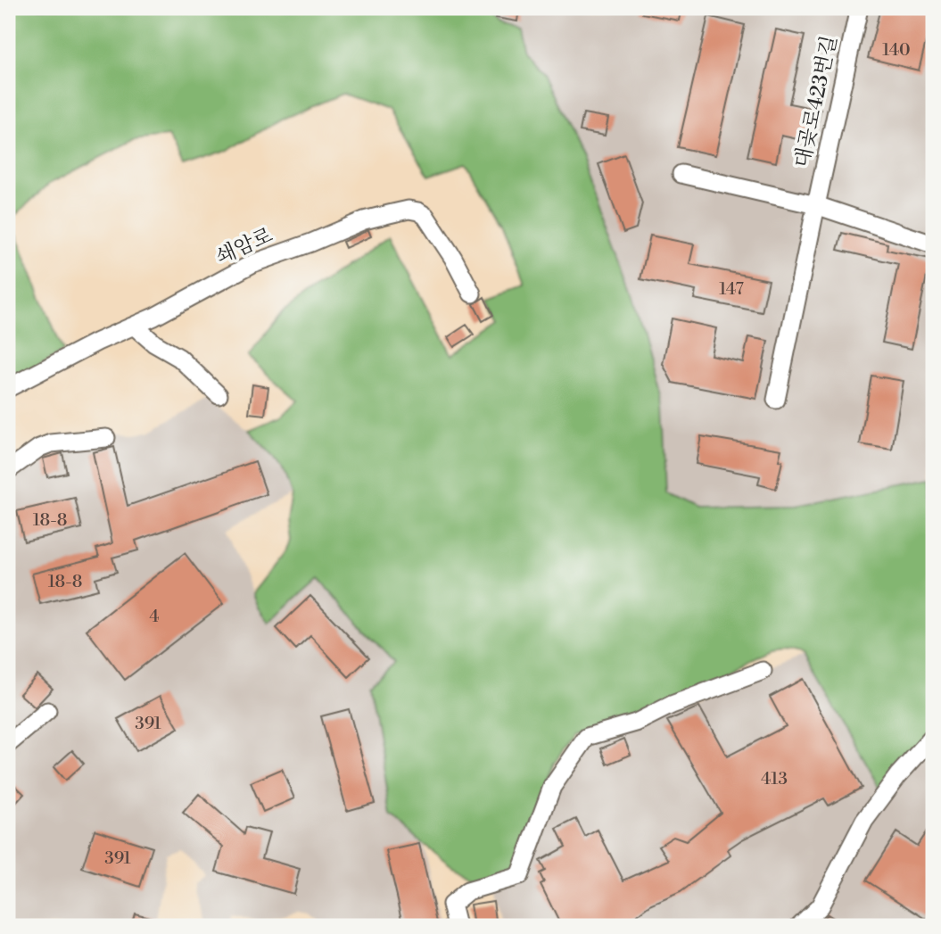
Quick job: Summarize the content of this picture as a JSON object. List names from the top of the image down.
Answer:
{
  "streets": {
    "street": ["대곶로423번길", "쇄암로"]
  },
  "house_numbers": [
    "140",
    "147",
    "18-8",
    "18-8",
    "4",
    "391",
    "413",
    "391"
  ]
}
